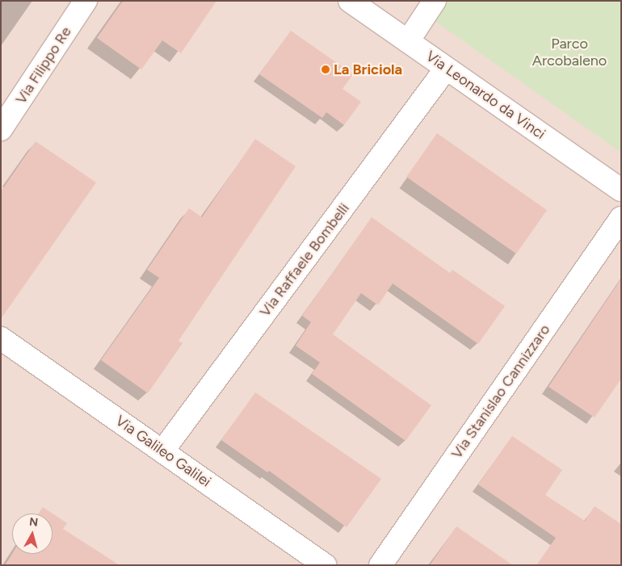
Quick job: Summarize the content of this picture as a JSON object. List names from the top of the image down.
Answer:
{
  "streets": {
    "street": [
      "Via Filippo Re",
      "Via Leonardo da Vinci",
      "Via Raffaele Bombelli",
      "Via Stanislao Cannizzaro",
      "Via Galileo Galilei"
    ]
  },
  "crossings": [
    ["Via Leonardo da Vinci", "Via Raffaele Bombelli"],
    ["Via Raffaele Bombelli", "Via Galileo Galilei"]
  ],
  "parks": ["Parco Arcobaleno"],
  "places": ["La Briciola"],
  "north": "top"
}
